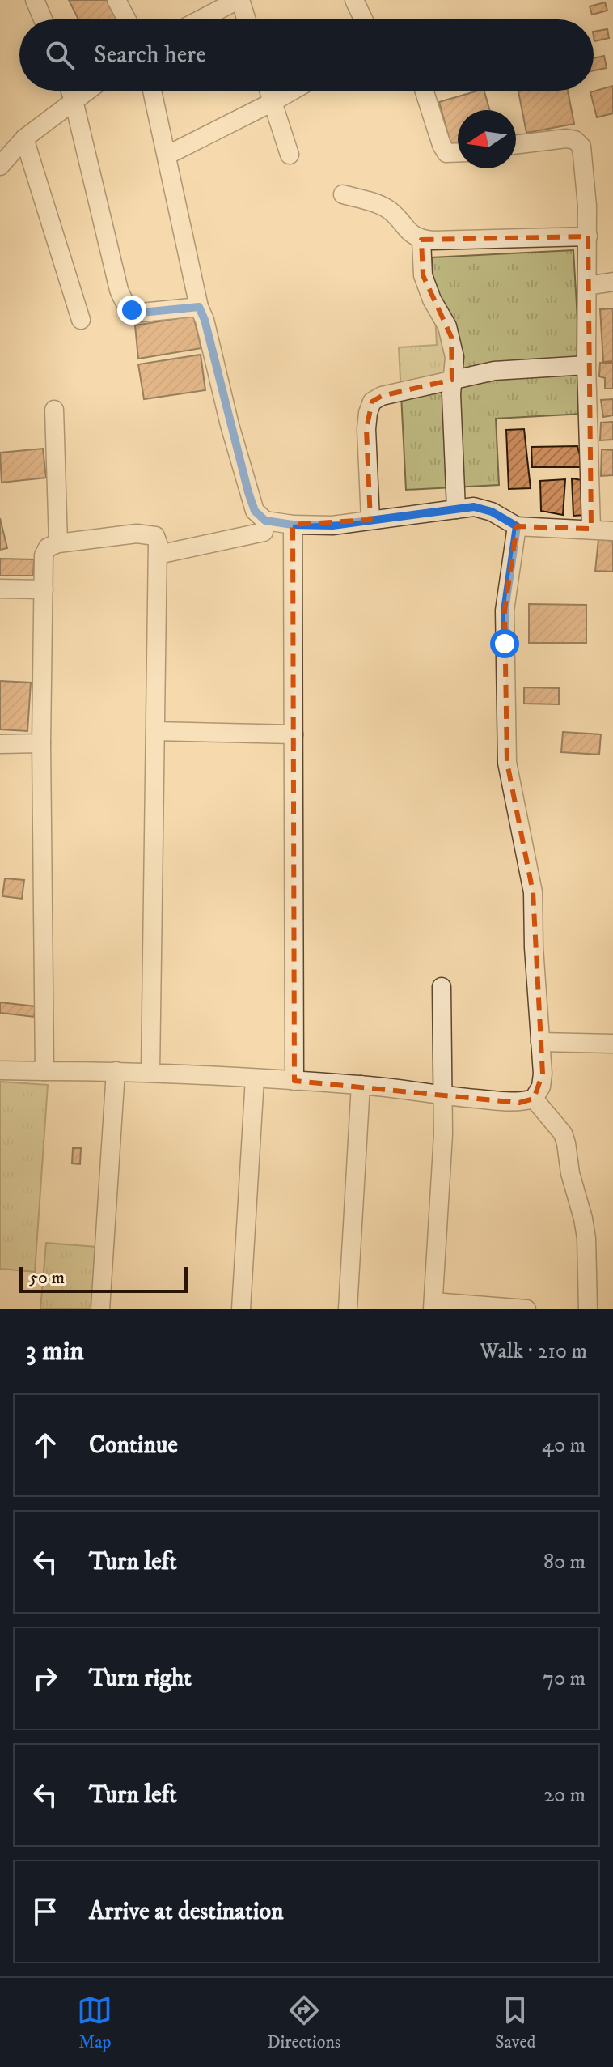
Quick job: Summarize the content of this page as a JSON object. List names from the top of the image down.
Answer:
{
  "scale_bar": "50 m",
  "north": "left",
  "page": {
    "search": "Search here",
    "scale": "50 m",
    "heading": ["3 min", "Walk · 210 m"],
    "list": [
      ["Continue", "40 m"],
      ["Turn left", "80 m"],
      ["Turn right", "70 m"],
      ["Turn left", "20 m"],
      "Arrive at destination"
    ],
    "nav": ["Map", "Directions", "Saved"]
  }
}
